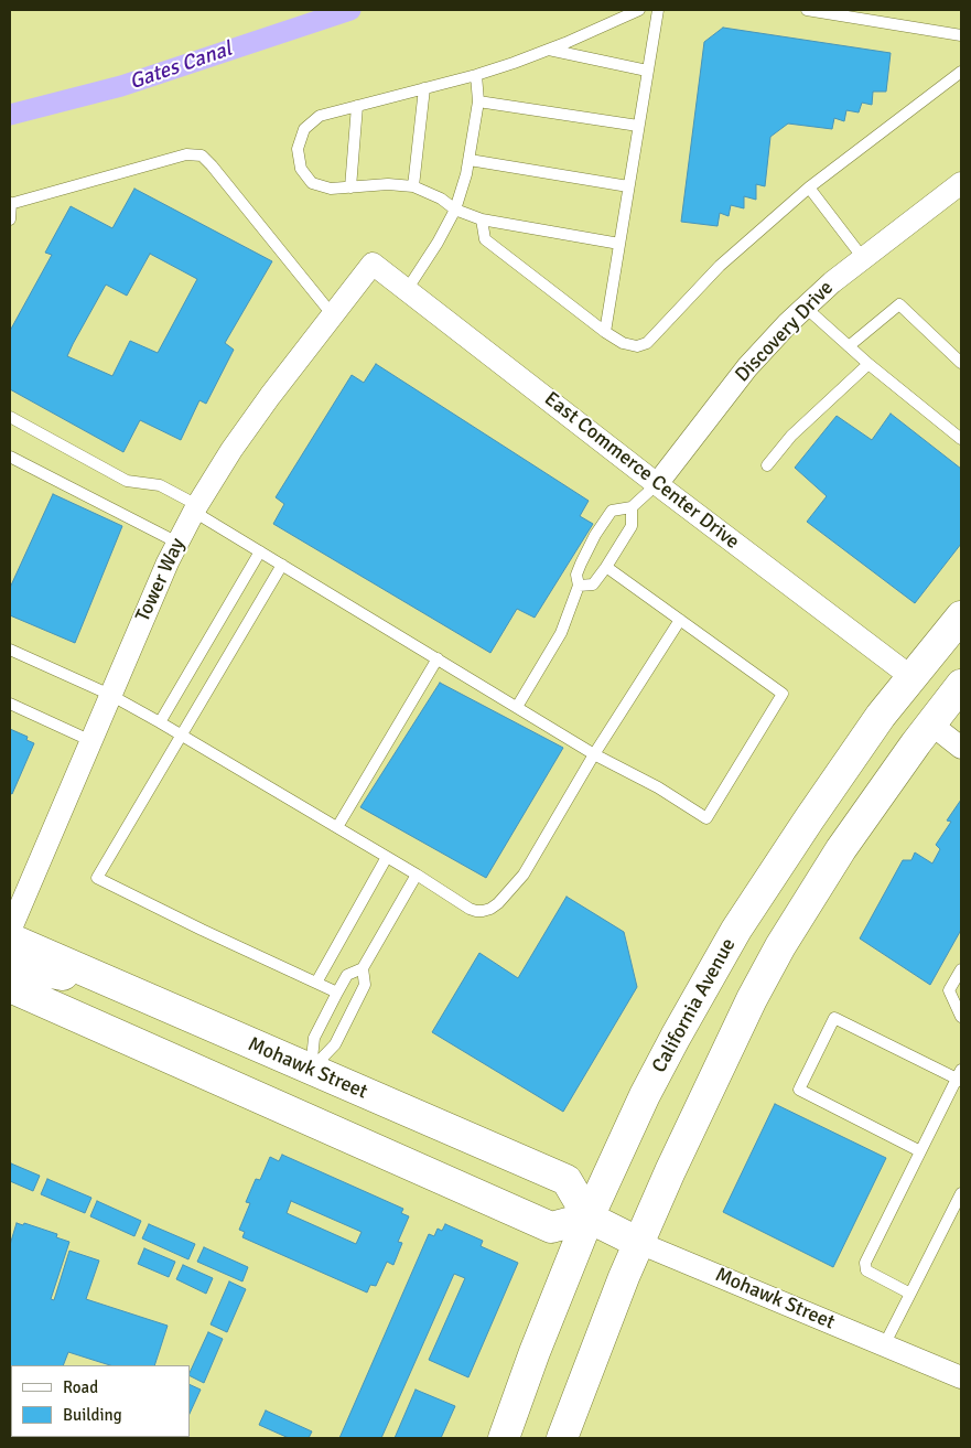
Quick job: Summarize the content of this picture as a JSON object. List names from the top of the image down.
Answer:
{
  "streets": {
    "main road": ["California Avenue", "Mohawk Street"],
    "street": ["Discovery Drive", "East Commerce Center Drive", "Tower Way"]
  },
  "crossings": [
    ["Discovery Drive", "East Commerce Center Drive"],
    ["East Commerce Center Drive", "Tower Way"],
    ["East Commerce Center Drive", "California Avenue"],
    ["California Avenue", "Mohawk Street"]
  ],
  "water": ["Gates Canal"],
  "legend": ["Road", "Building"]
}
